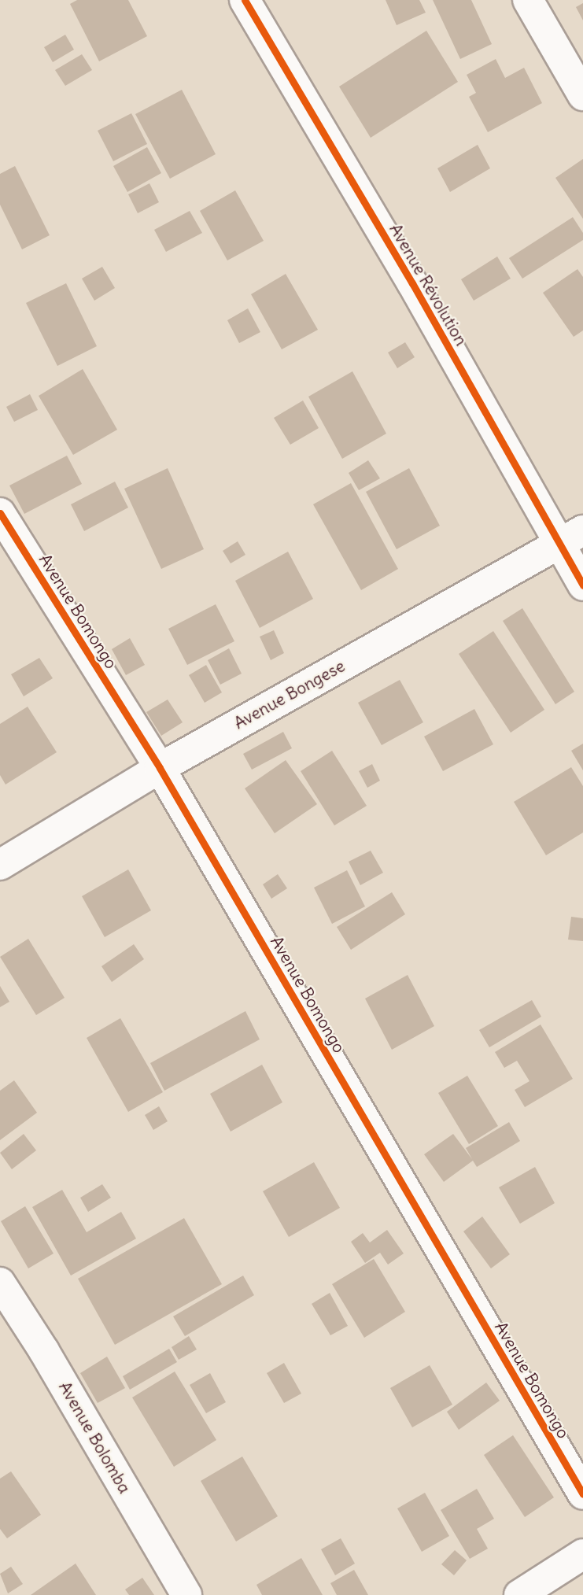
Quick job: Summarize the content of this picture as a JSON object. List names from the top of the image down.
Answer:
{
  "streets": {
    "street": [
      "Avenue Révolution",
      "Avenue Bomongo",
      "Avenue Bongese",
      "Avenue Bolomba"
    ]
  },
  "crossings": [
    ["Avenue Révolution", "Avenue Bongese"],
    ["Avenue Bomongo", "Avenue Bongese"]
  ]
}
